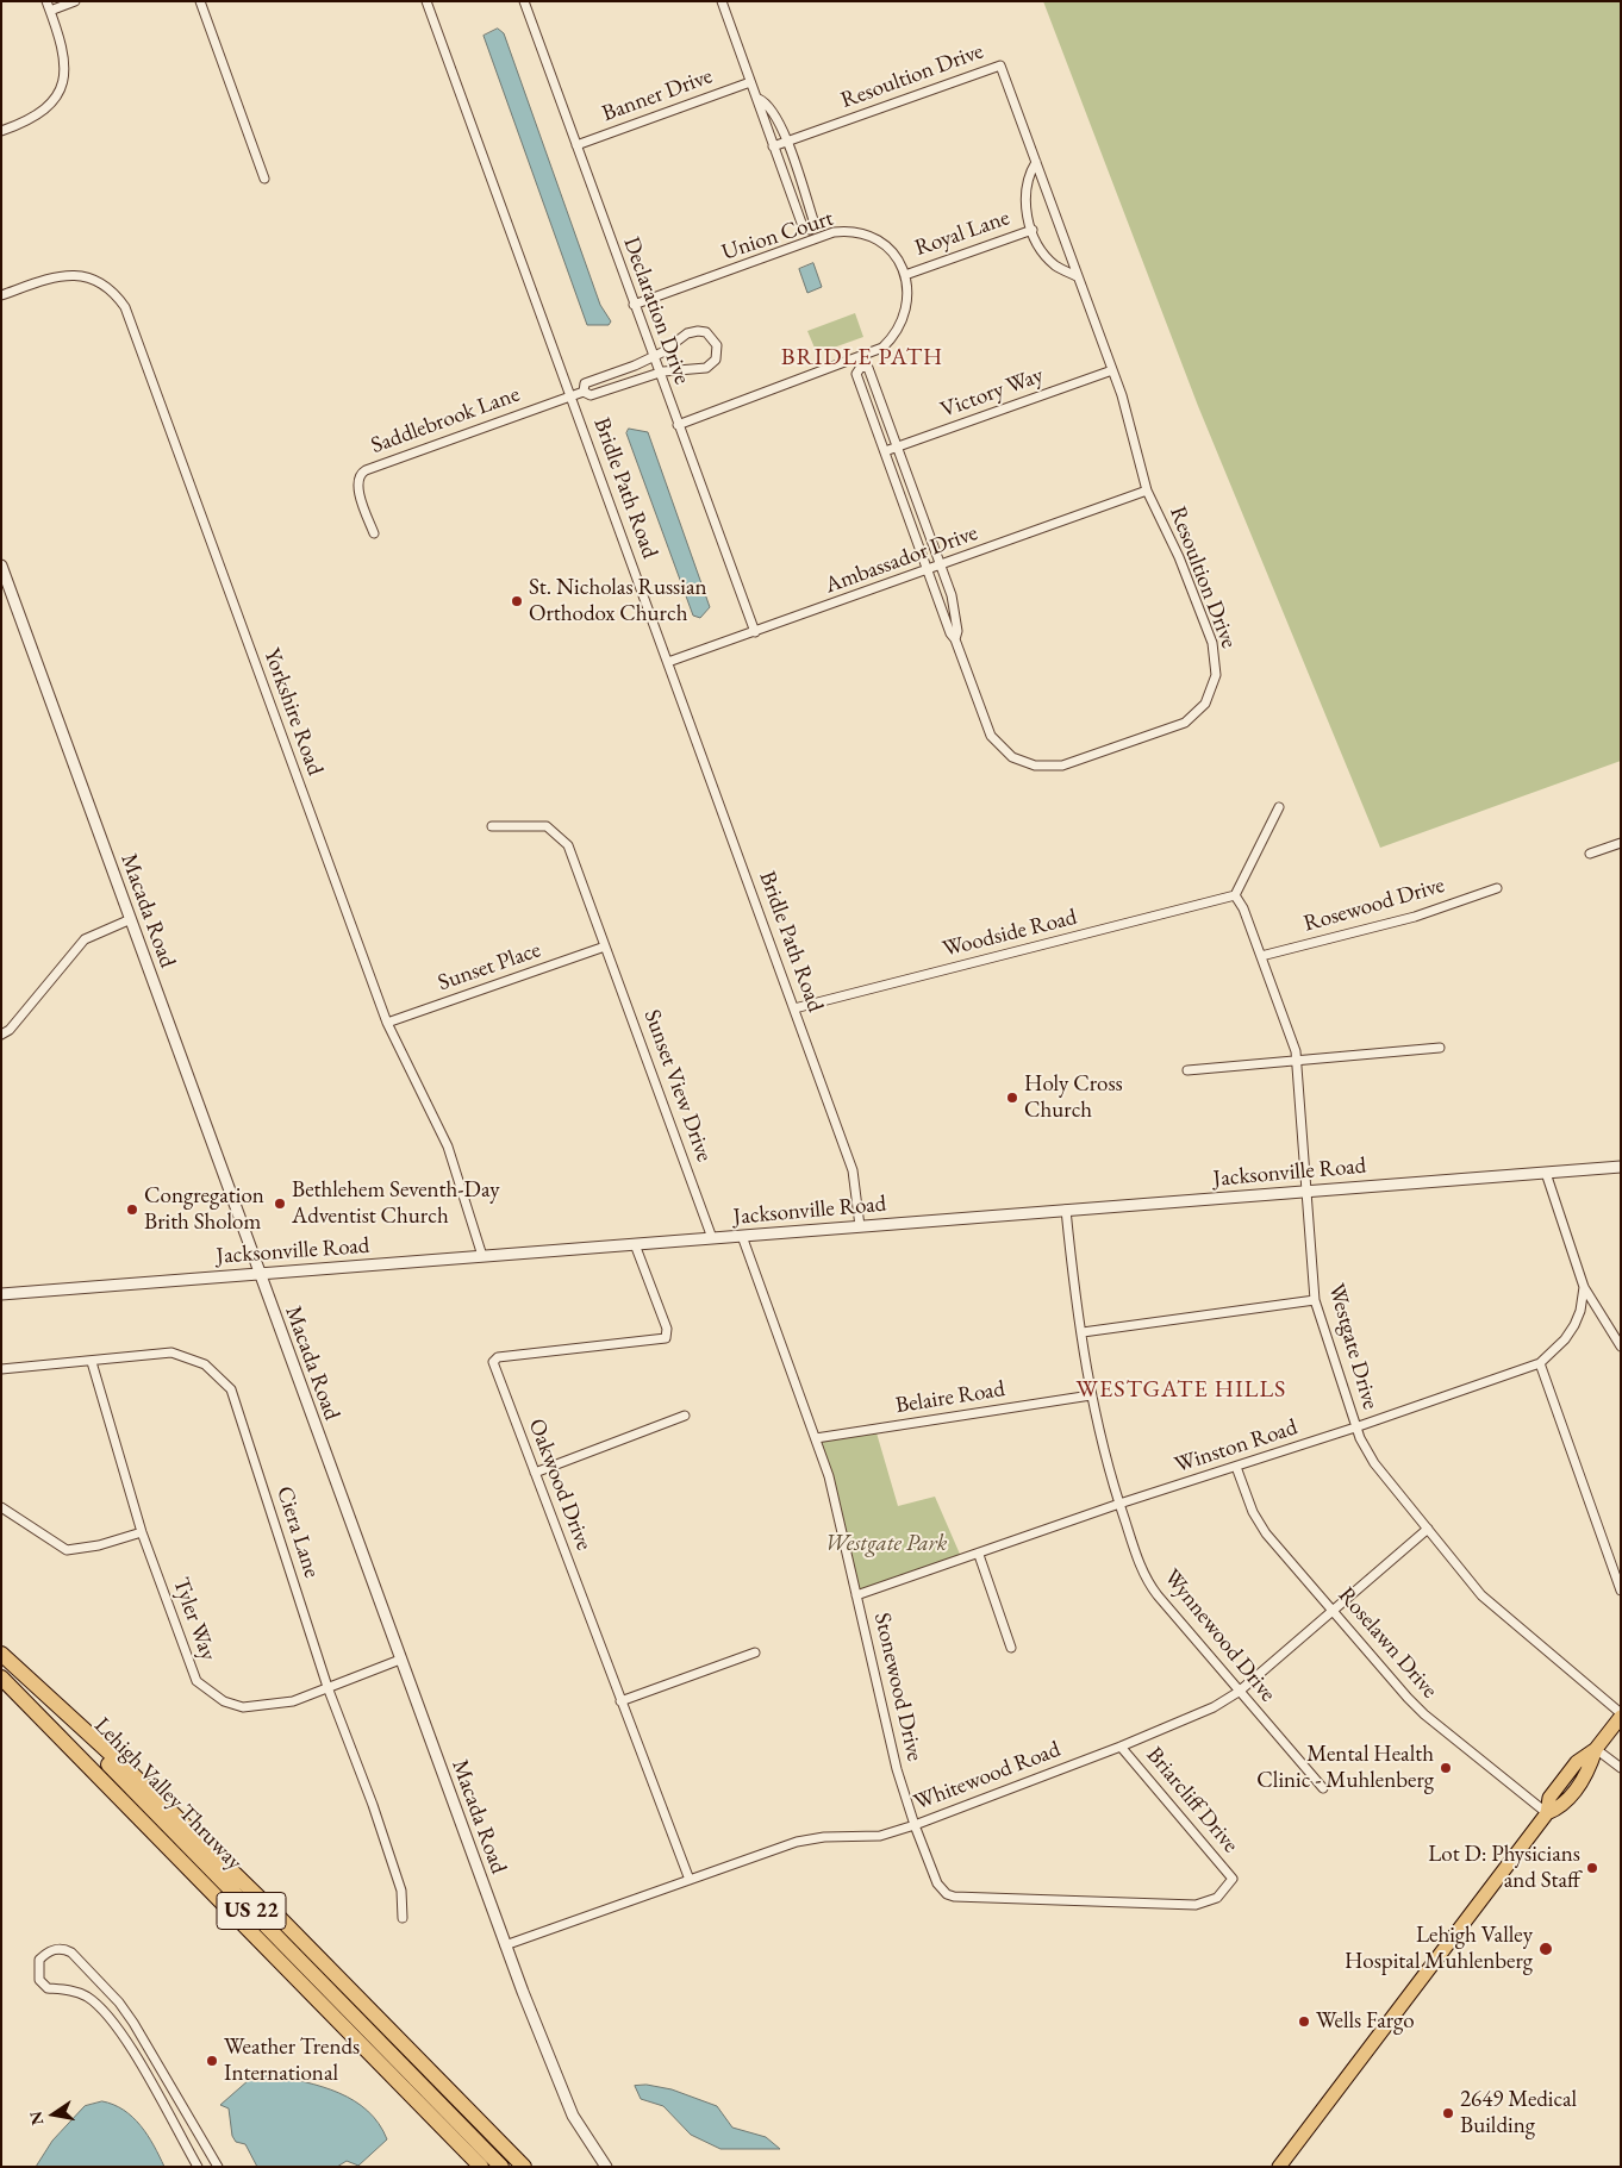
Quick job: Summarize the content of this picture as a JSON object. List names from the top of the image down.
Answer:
{
  "streets": {
    "highway": ["Lehigh Valley Thruway", "US 22"],
    "street": [
      "Resoultion Drive",
      "Banner Drive",
      "Royal Lane",
      "Union Court",
      "Declaration Drive",
      "Victory Way",
      "Saddlebrook Lane",
      "Bridle Path Road",
      "Ambassador Drive",
      "Yorkshire Road",
      "Rosewood Drive",
      "Macada Road",
      "Woodside Road",
      "Sunset Place",
      "Sunset View Drive",
      "Jacksonville Road",
      "Westgate Drive",
      "Belaire Road",
      "Winston Road",
      "Oakwood Drive",
      "Ciera Lane",
      "Tyler Way",
      "Wynnewood Drive",
      "Roselawn Drive",
      "Stonewood Drive",
      "Whitewood Road",
      "Briarcliff Drive"
    ]
  },
  "crossings": [
    ["Resoultion Drive", "Victory Way"],
    ["Resoultion Drive", "Ambassador Drive"],
    ["Banner Drive", "Declaration Drive"],
    ["Royal Lane", "Union Court"],
    ["Union Court", "Declaration Drive"],
    ["Declaration Drive", "Ambassador Drive"],
    ["Saddlebrook Lane", "Bridle Path Road"],
    ["Bridle Path Road", "Ambassador Drive"],
    ["Bridle Path Road", "Woodside Road"],
    ["Bridle Path Road", "Jacksonville Road"],
    ["Yorkshire Road", "Sunset Place"],
    ["Yorkshire Road", "Jacksonville Road"],
    ["Rosewood Drive", "Westgate Drive"],
    ["Macada Road", "Jacksonville Road"],
    ["Macada Road", "Tyler Way"],
    ["Macada Road", "Whitewood Road"],
    ["Woodside Road", "Westgate Drive"],
    ["Sunset Place", "Sunset View Drive"],
    ["Sunset View Drive", "Jacksonville Road"],
    ["Jacksonville Road", "Westgate Drive"],
    ["Jacksonville Road", "Oakwood Drive"],
    ["Jacksonville Road", "Wynnewood Drive"],
    ["Jacksonville Road", "Stonewood Drive"],
    ["Westgate Drive", "Winston Road"],
    ["Westgate Drive", "Whitewood Road"],
    ["Belaire Road", "Wynnewood Drive"],
    ["Belaire Road", "Stonewood Drive"],
    ["Winston Road", "Wynnewood Drive"],
    ["Winston Road", "Roselawn Drive"],
    ["Winston Road", "Stonewood Drive"],
    ["Oakwood Drive", "Whitewood Road"],
    ["Ciera Lane", "Tyler Way"],
    ["Wynnewood Drive", "Whitewood Road"],
    ["Roselawn Drive", "Whitewood Road"],
    ["Stonewood Drive", "Whitewood Road"],
    ["Stonewood Drive", "Briarcliff Drive"],
    ["Whitewood Road", "Briarcliff Drive"]
  ],
  "districts": ["BRIDLE PATH", "WESTGATE HILLS"],
  "parks": ["Westgate Park"],
  "places": [
    "St. Nicholas Russian Orthodox Church",
    "Holy Cross Church",
    "Bethlehem Seventh-Day Adventist Church",
    "Congregation Brith Sholom",
    "Mental Health Clinic - Muhlenberg",
    "Lot D: Physicians and Staff",
    "Lehigh Valley Hospital Muhlenberg",
    "Wells Fargo",
    "Weather Trends International",
    "2649 Medical Building"
  ],
  "north": "left"
}
